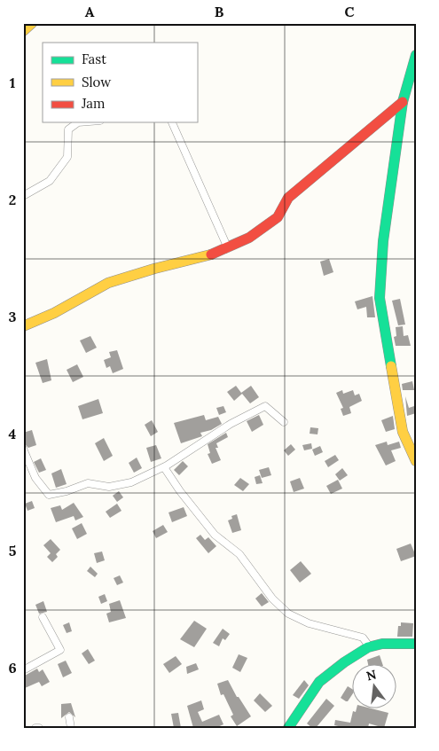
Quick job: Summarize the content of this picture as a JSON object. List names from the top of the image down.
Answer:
{
  "legend": ["Fast", "Slow", "Jam"],
  "north": "top",
  "grid": {
    "columns": ["A", "B", "C"],
    "rows": [
      "1",
      "2",
      "3",
      "4",
      "5",
      "6"
    ]
  }
}
